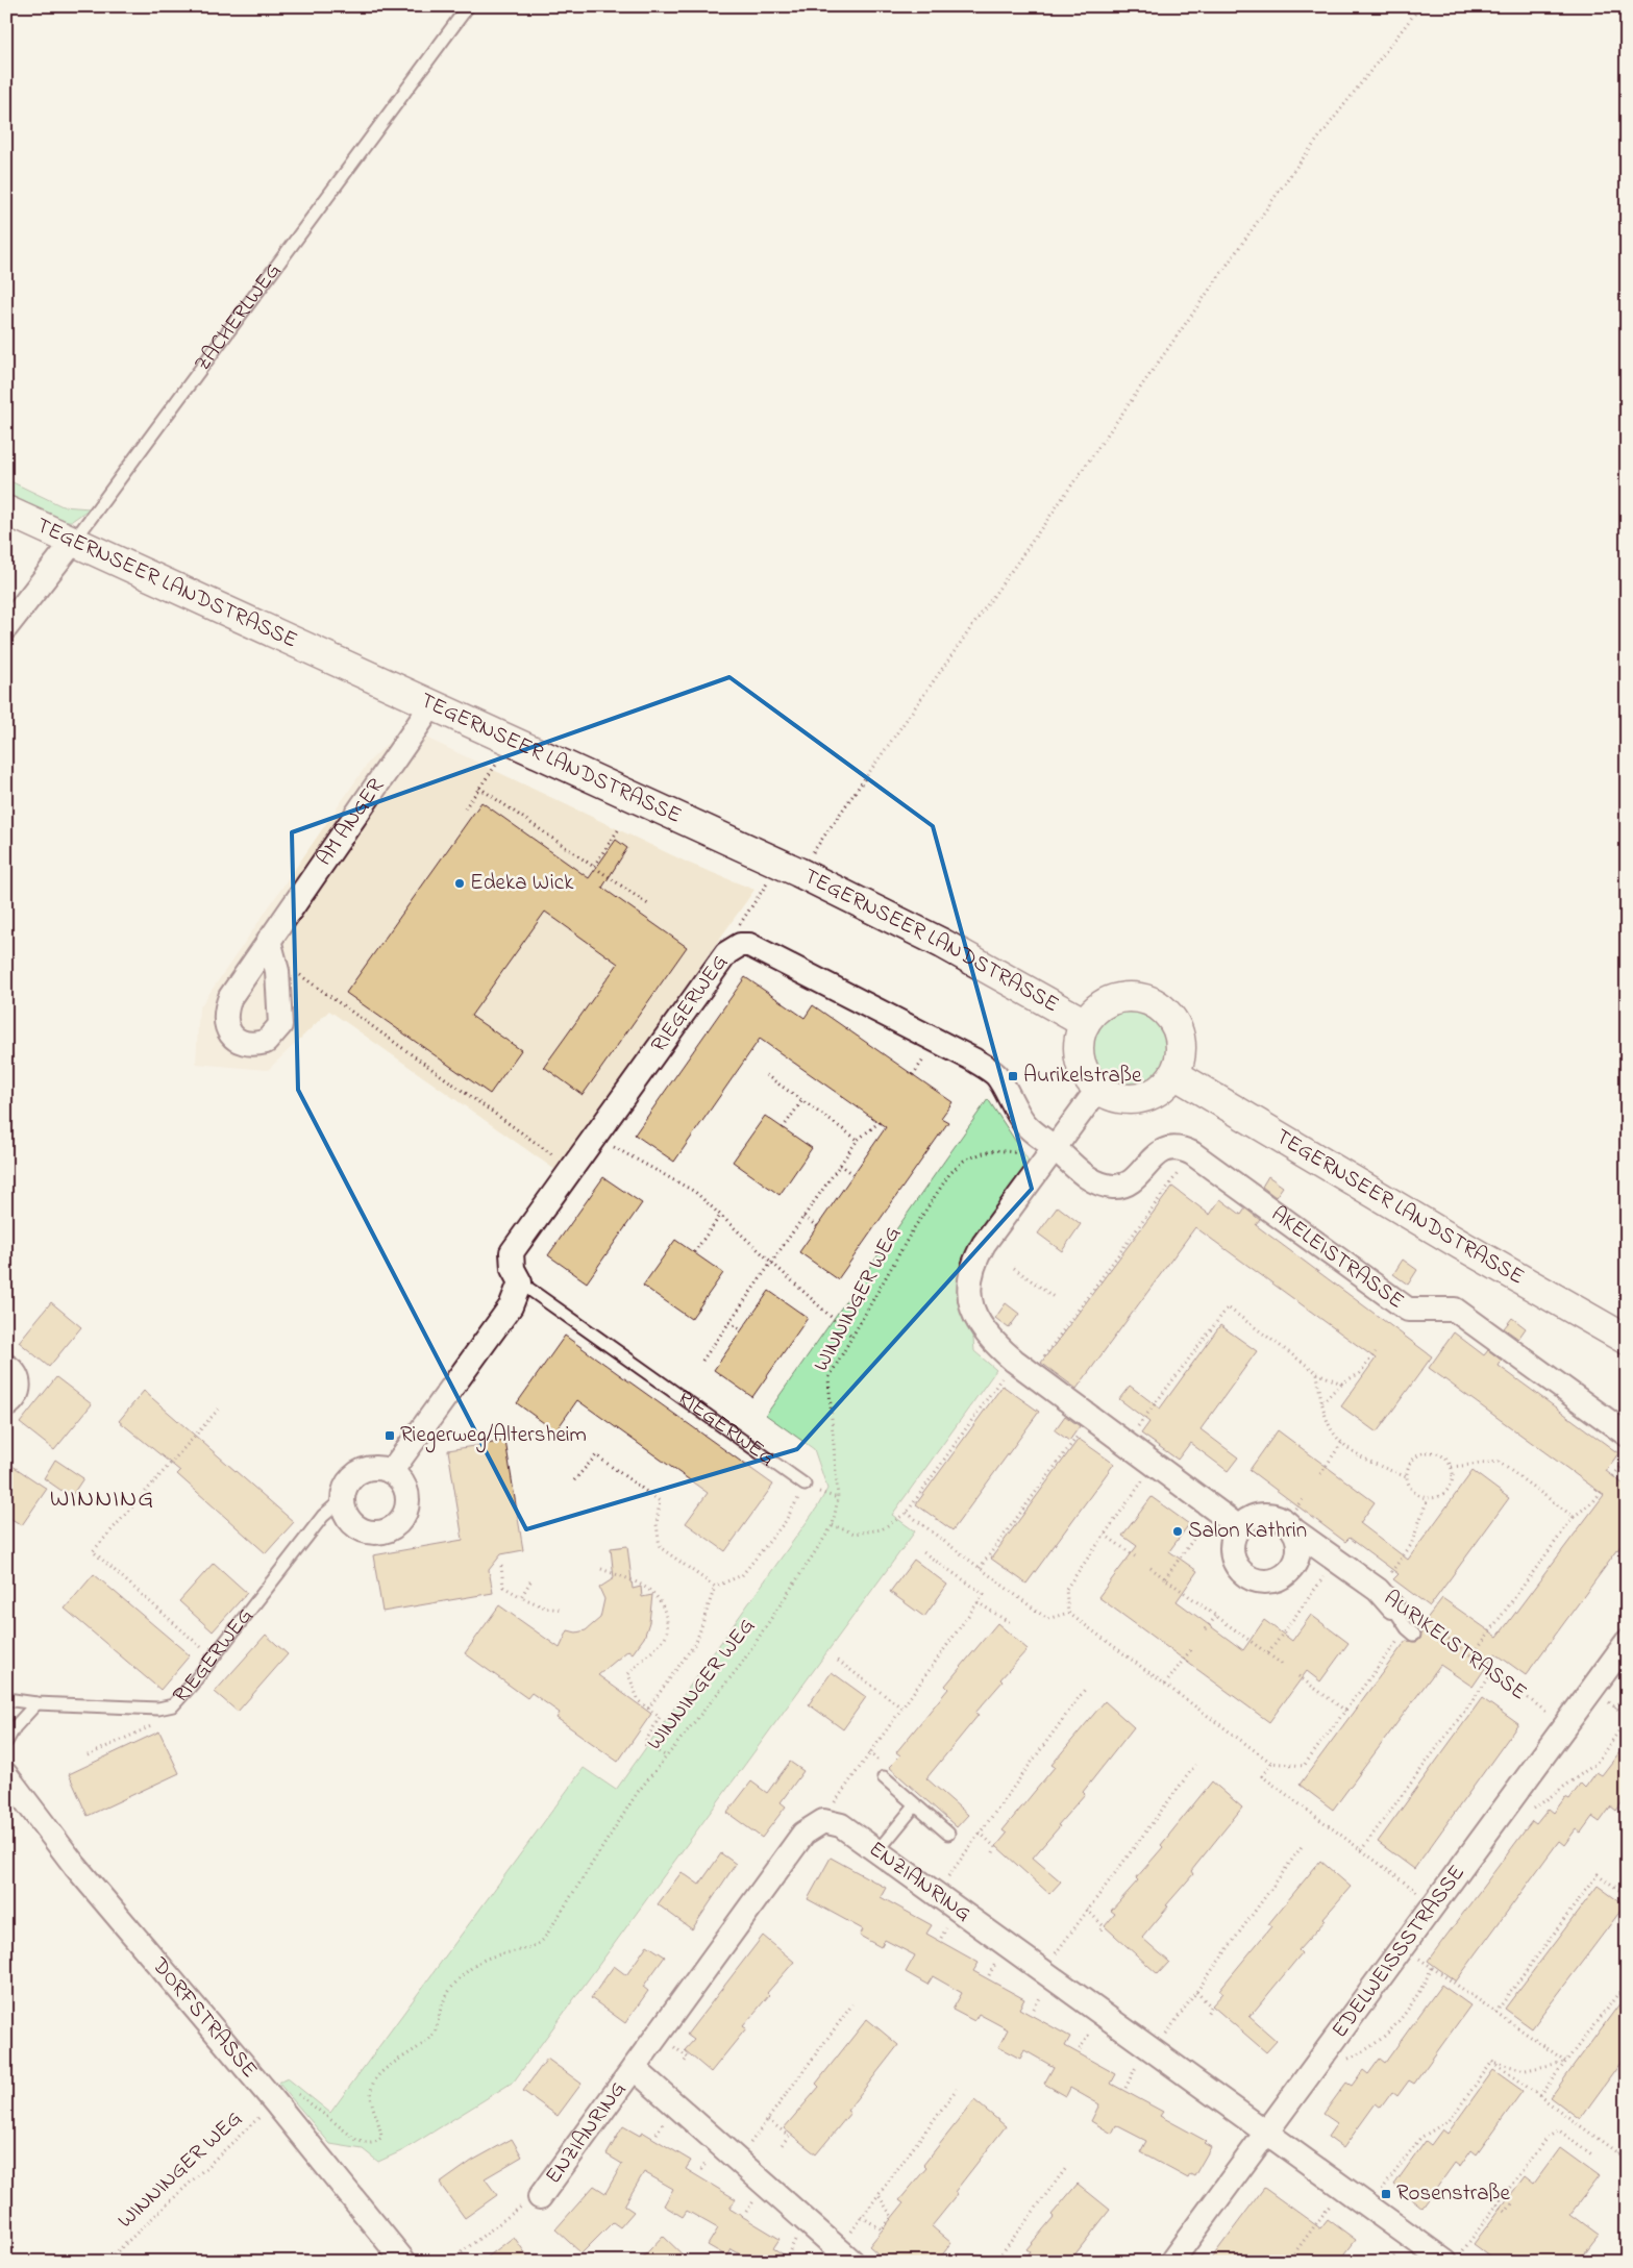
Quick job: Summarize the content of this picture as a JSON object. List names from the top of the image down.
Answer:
{
  "streets": {
    "main road": ["TEGERNSEER LANDSTRASSE"],
    "street": [
      "ZACHERLWEG",
      "AM ANGER",
      "RIEGERWEG",
      "AKELEISTRASSE",
      "AURIKELSTRASSE",
      "ENZIANRING",
      "EDELWEISSSTRASSE",
      "DORFSTRASSE"
    ],
    "path": ["WINNINGER WEG"]
  },
  "crossings": [
    ["ZACHERLWEG", "TEGERNSEER LANDSTRASSE"],
    ["TEGERNSEER LANDSTRASSE", "AM ANGER"],
    ["RIEGERWEG", "AKELEISTRASSE"],
    ["RIEGERWEG", "WINNINGER WEG"],
    ["WINNINGER WEG", "DORFSTRASSE"],
    ["AURIKELSTRASSE", "EDELWEISSSTRASSE"],
    ["ENZIANRING", "EDELWEISSSTRASSE"]
  ],
  "districts": ["WINNING"],
  "places": {
    "other": ["Edeka Wick", "Salon Kathrin"],
    "transit": ["Aurikelstraße", "Riegerweg/Altersheim", "Rosenstraße"]
  }
}
